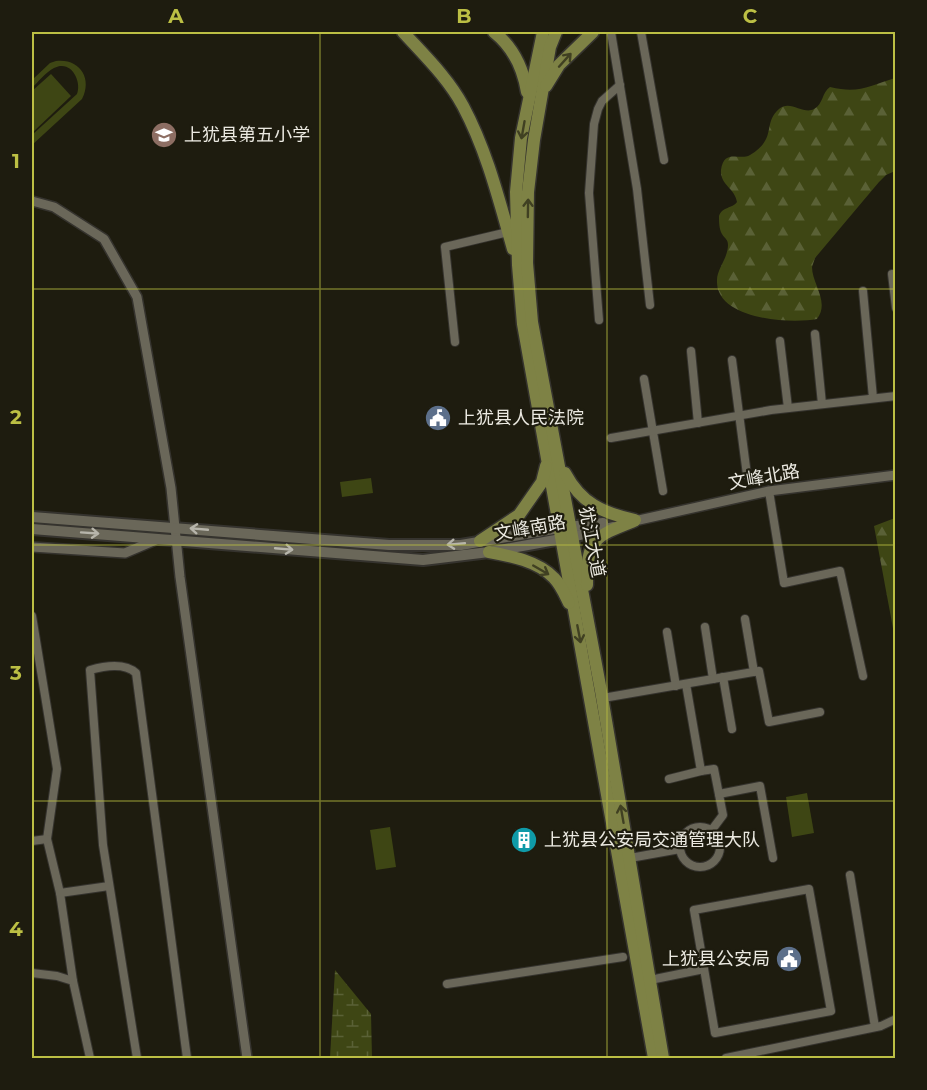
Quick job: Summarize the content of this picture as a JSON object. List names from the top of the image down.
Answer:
{
  "streets": {
    "main road": ["文峰南路", "犹江大道"],
    "street": ["文峰北路"]
  },
  "crossings": [
    ["文峰北路", "文峰南路"],
    ["文峰南路", "犹江大道"]
  ],
  "places": {
    "school or university": ["上犹县第五小学"],
    "public building": ["上犹县人民法院", "上犹县公安局"],
    "building": ["上犹县公安局交通管理大队"]
  },
  "grid": {
    "columns": ["A", "B", "C"],
    "rows": [
      "1",
      "2",
      "3",
      "4"
    ]
  }
}
